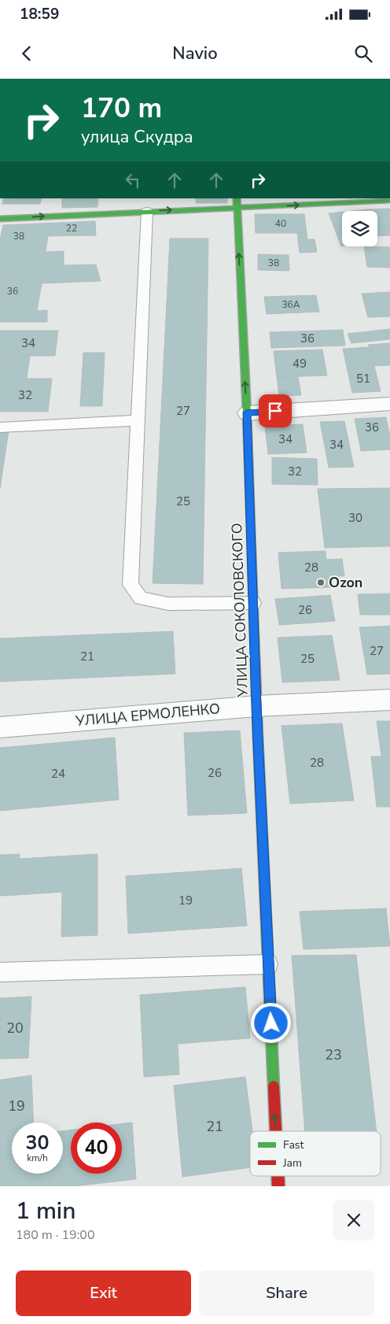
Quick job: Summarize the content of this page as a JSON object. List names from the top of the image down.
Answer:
{
  "streets": {
    "street": ["УЛИЦА СОКОЛОВСКОГО", "УЛИЦА ЕРМОЛЕНКО"]
  },
  "crossings": [
    ["УЛИЦА СОКОЛОВСКОГО", "УЛИЦА ЕРМОЛЕНКО"]
  ],
  "one_way": ["УЛИЦА СОКОЛОВСКОГО"],
  "places": ["Ozon"],
  "house_numbers": [
    "40",
    "22",
    "38",
    "38",
    "36",
    "36А",
    "36",
    "34",
    "49",
    "51",
    "32",
    "27",
    "36",
    "34",
    "34",
    "32",
    "25",
    "30",
    "28",
    "26",
    "27",
    "21",
    "25",
    "28",
    "26",
    "24",
    "19",
    "20",
    "23",
    "19",
    "21"
  ],
  "legend": ["Fast", "Jam"],
  "page": {
    "status": "18:59",
    "header": "Navio",
    "turn": ["170 m", "улица Скудра"],
    "speed": "30 km/h",
    "limit": "40",
    "heading": ["1 min", "180 m · 19:00"],
    "buttons": ["Exit", "Share"]
  }
}
